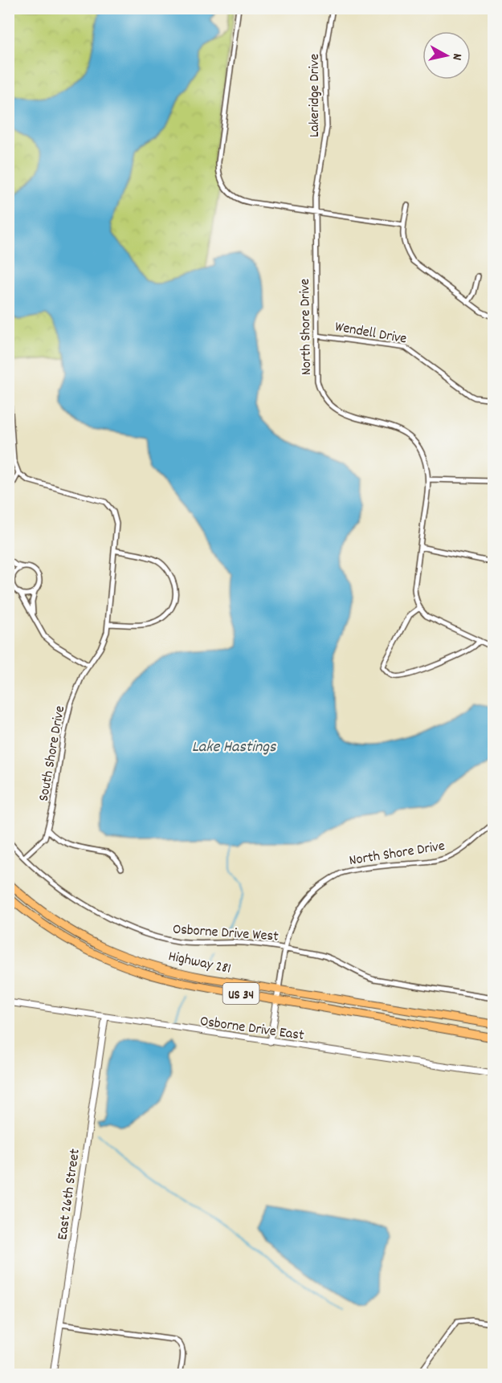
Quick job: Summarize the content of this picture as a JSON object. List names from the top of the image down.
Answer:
{
  "streets": {
    "highway": ["Highway 281", "US 34"],
    "street": [
      "Lakeridge Drive",
      "North Shore Drive",
      "Wendell Drive",
      "South Shore Drive",
      "Osborne Drive West",
      "Osborne Drive East",
      "East 26th Street"
    ]
  },
  "crossings": [
    ["Lakeridge Drive", "North Shore Drive"],
    ["North Shore Drive", "Wendell Drive"],
    ["North Shore Drive", "Osborne Drive West"],
    ["North Shore Drive", "Highway 281"],
    ["North Shore Drive", "Osborne Drive East"],
    ["South Shore Drive", "Osborne Drive West"],
    ["Osborne Drive East", "East 26th Street"]
  ],
  "water": ["Lake Hastings"],
  "north": "right"
}
